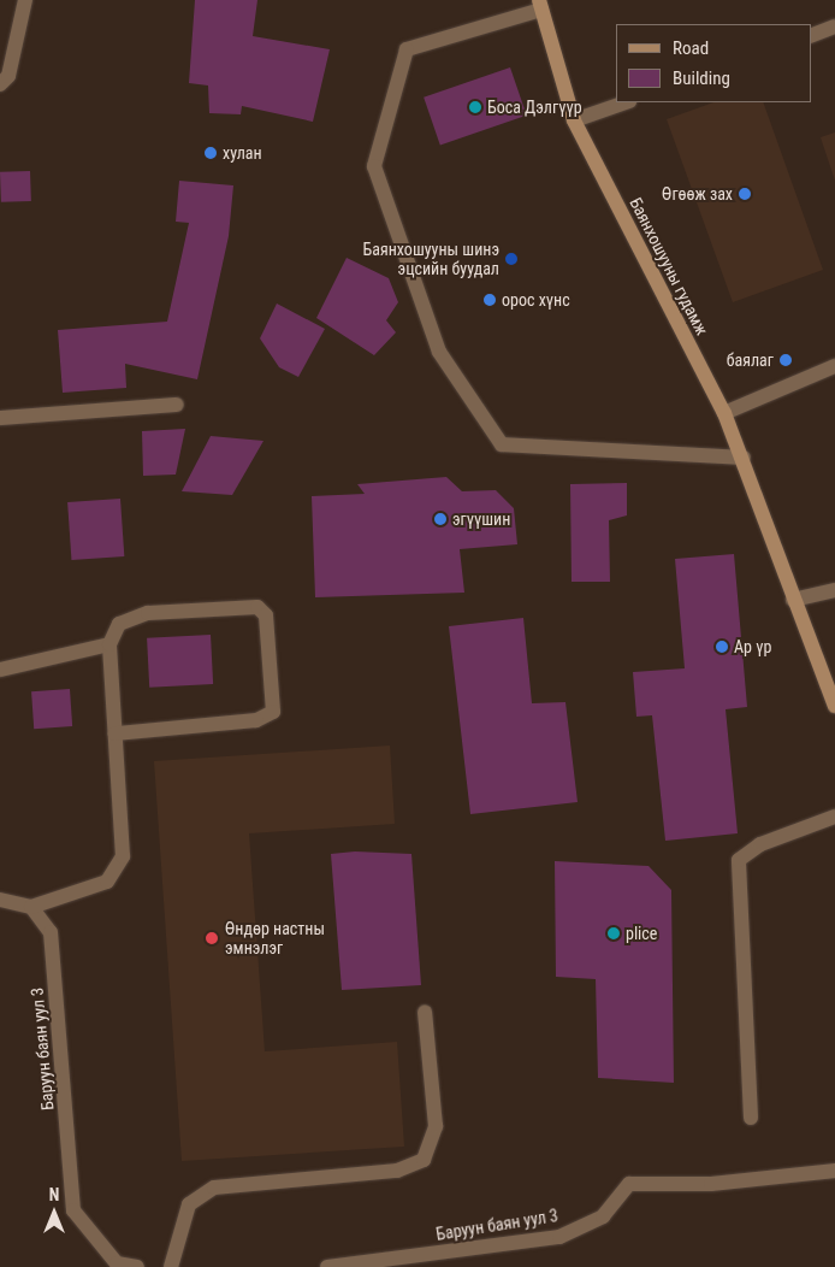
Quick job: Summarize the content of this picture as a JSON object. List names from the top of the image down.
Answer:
{
  "streets": {
    "street": ["Баянхошууны гудамж", "Баруун баян уул 3"]
  },
  "places": [
    "Боса Дэлгүүр",
    "хулан",
    "Өгөөж зах",
    "Баянхошууны шинэ эцсийн буудал",
    "орос хүнс",
    "баялаг",
    "эгүүшин",
    "Ар үр",
    "plice",
    "Өндөр настны эмнэлэг"
  ],
  "legend": ["Road", "Building"],
  "north": "top"
}
